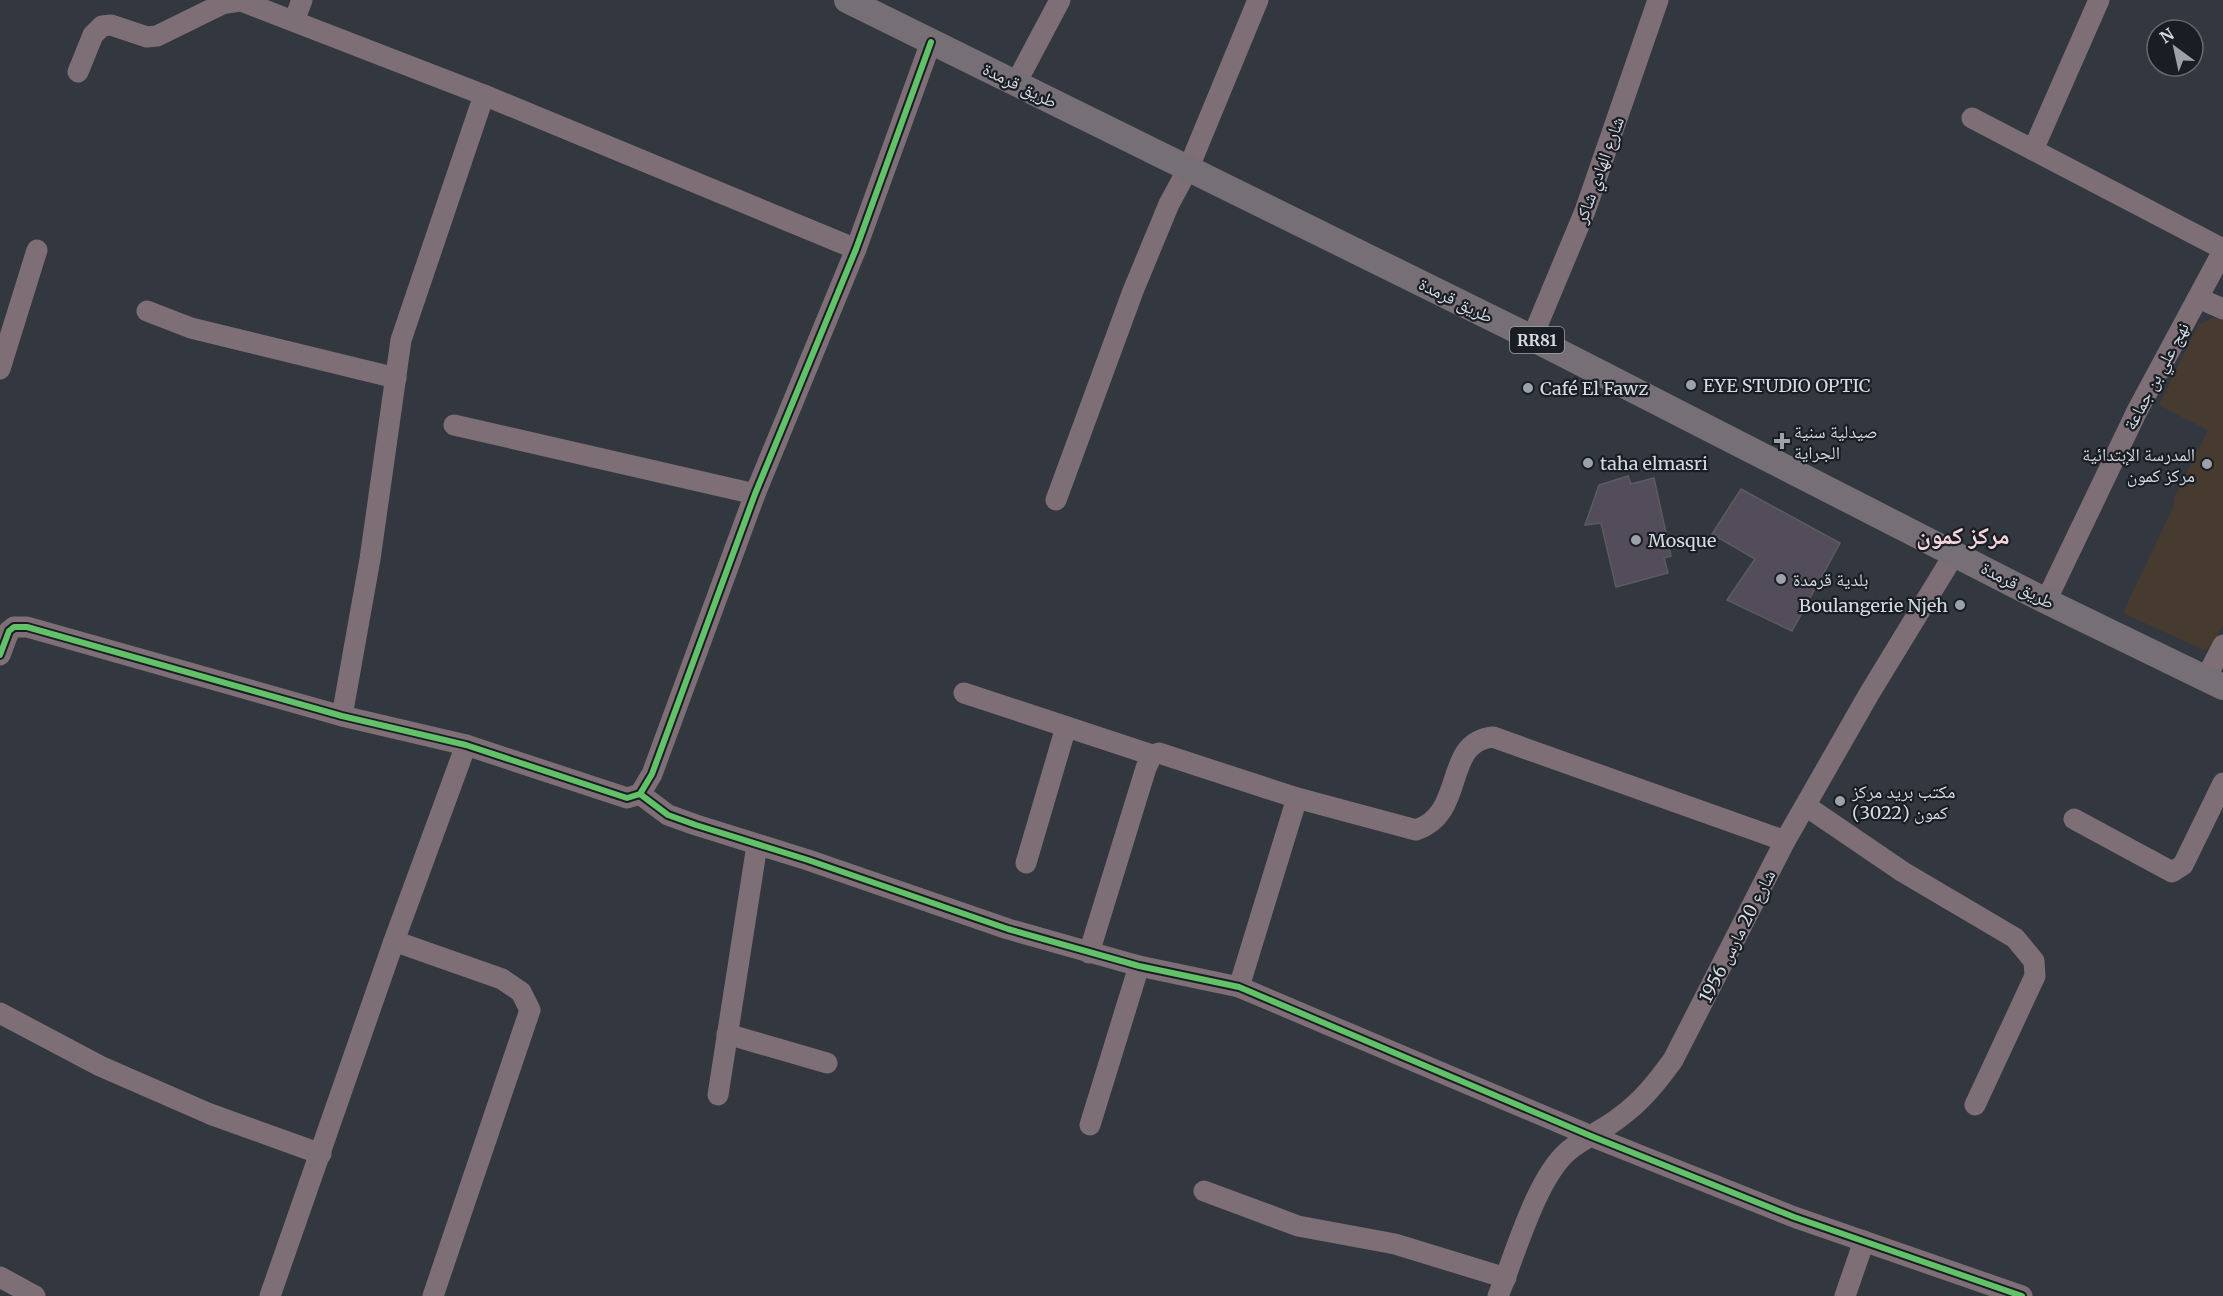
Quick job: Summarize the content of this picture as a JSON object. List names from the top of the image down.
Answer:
{
  "streets": {
    "main road": ["طريق قرمدة", "RR81"],
    "street": ["شارع الهادي شاكر", "نهج علي بن جماعة", "شارع 20 مارس 1956"]
  },
  "crossings": [
    ["طريق قرمدة", "شارع الهادي شاكر"],
    ["طريق قرمدة", "نهج علي بن جماعة"],
    ["طريق قرمدة", "شارع 20 مارس 1956"]
  ],
  "districts": ["مركز كمون"],
  "places": {
    "other": [
      "EYE STUDIO OPTIC",
      "Café El Fawz",
      "taha elmasri",
      "المدرسة الإبتدائية مركز كمون",
      "Mosque",
      "بلدية قرمدة",
      "Boulangerie Njeh",
      "مكتب بريد مركز كمون (3022)"
    ],
    "health": ["صيدلية سنية الجراية"]
  },
  "north": "top left"
}
